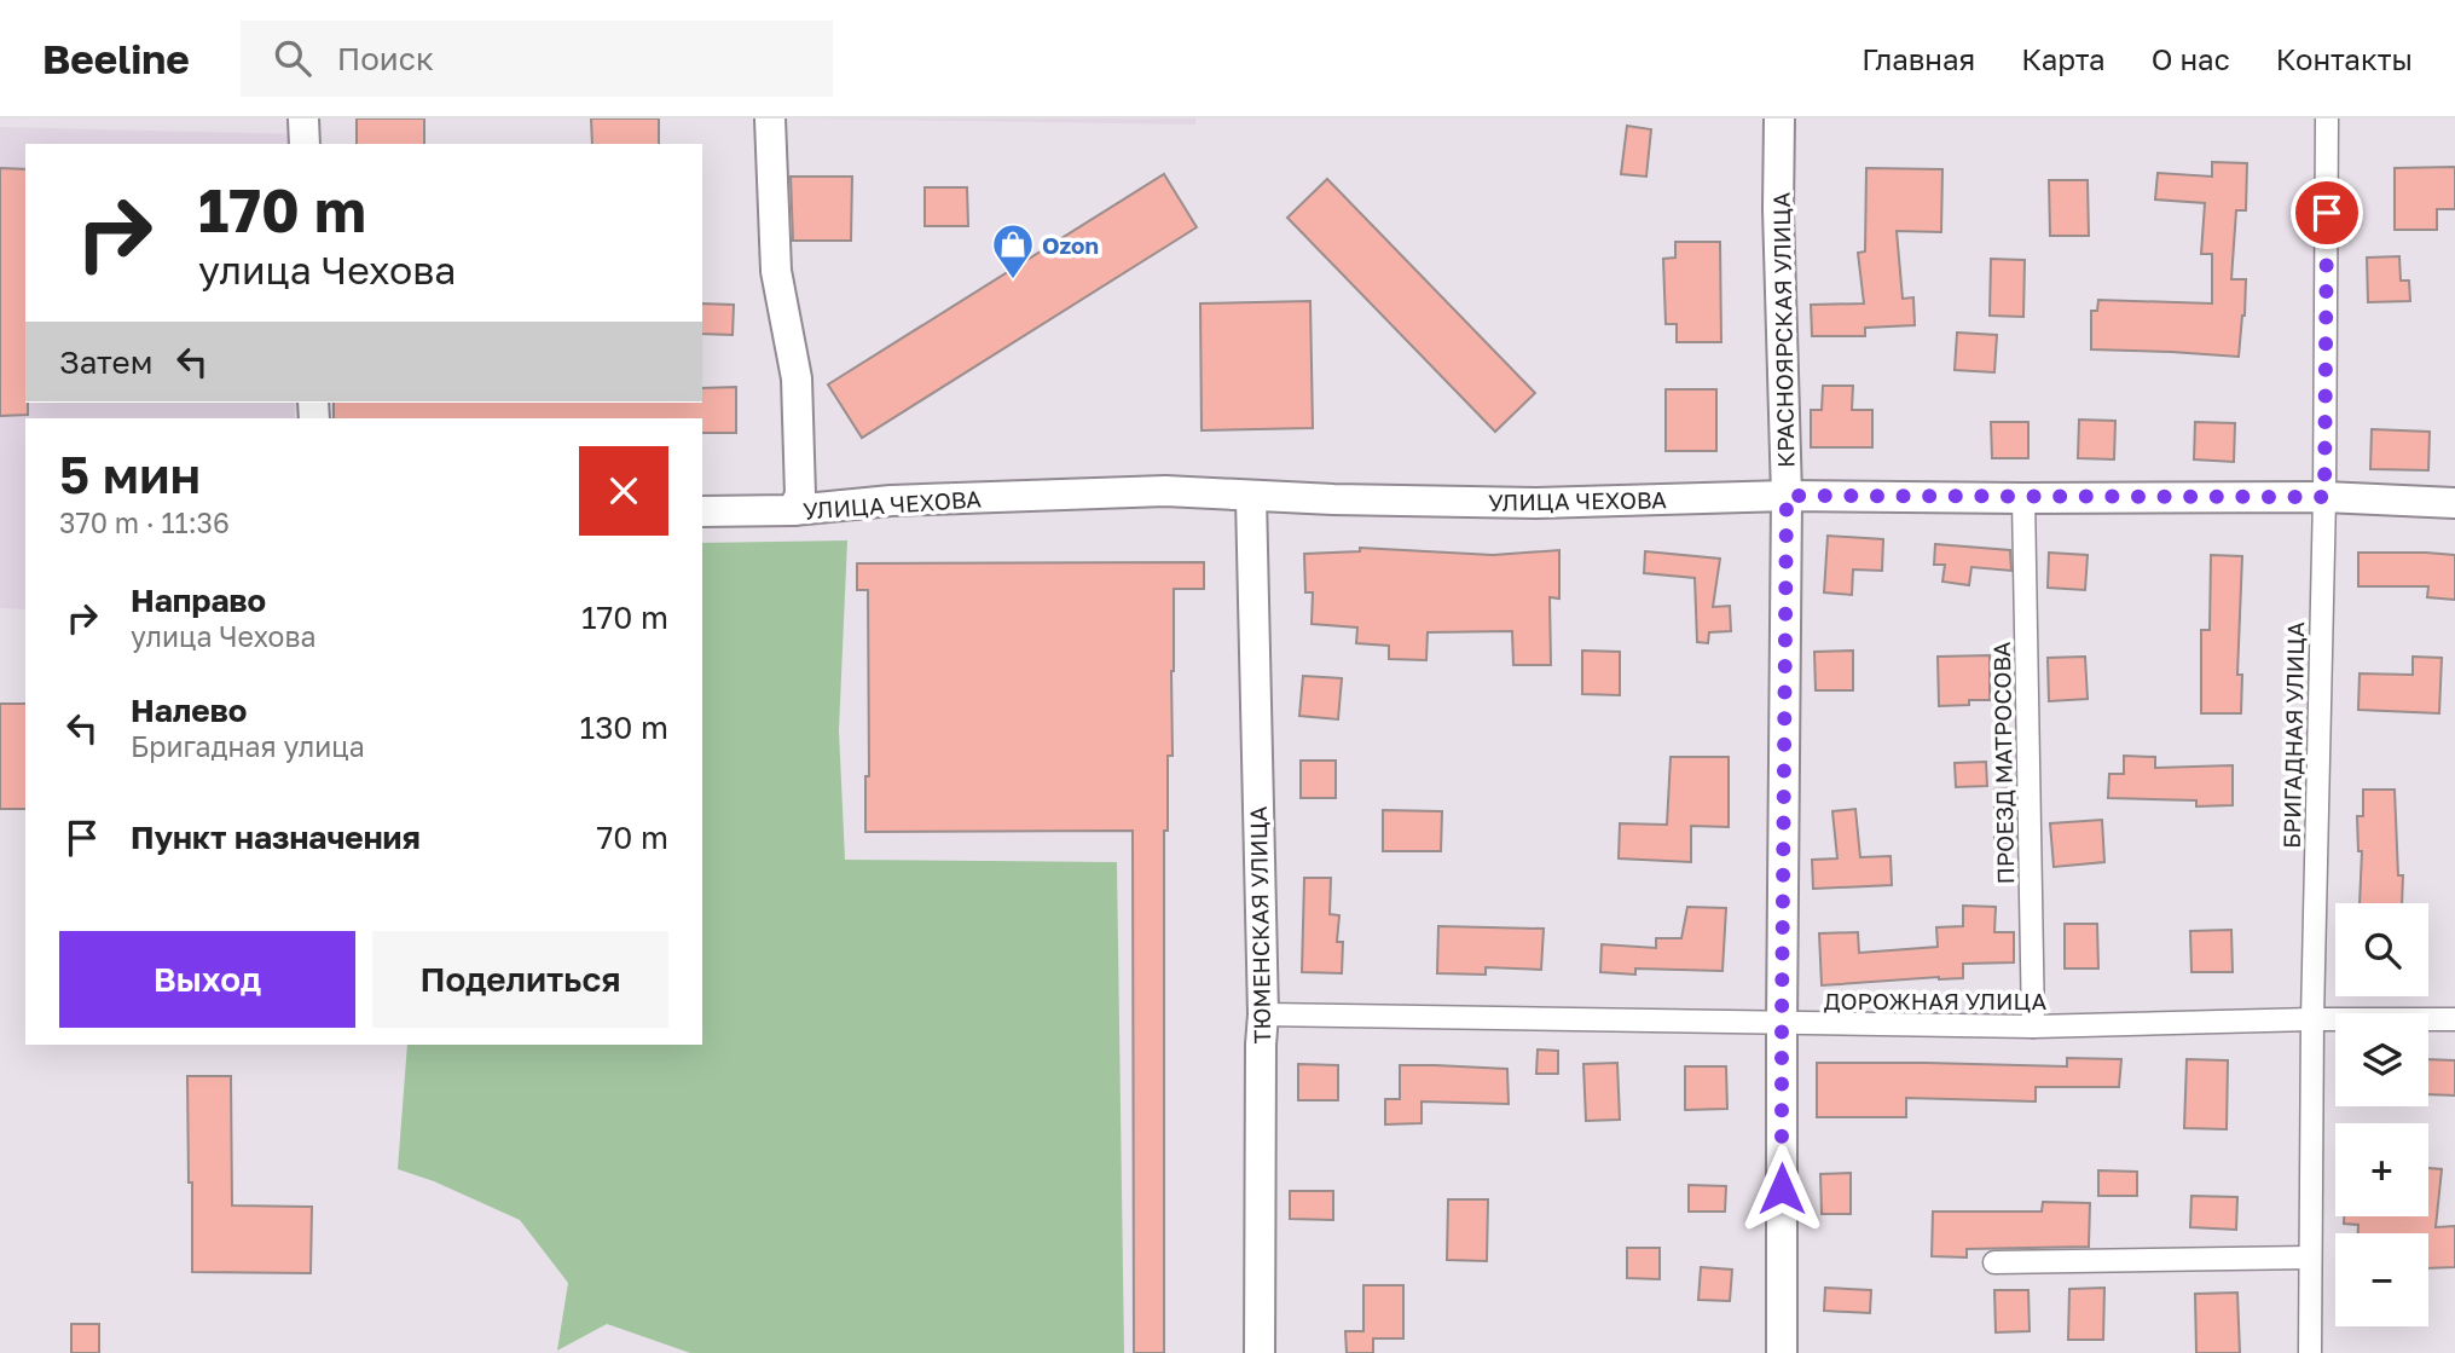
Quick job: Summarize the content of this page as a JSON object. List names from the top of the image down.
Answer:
{
  "streets": {
    "main road": ["КРАСНОЯРСКАЯ УЛИЦА", "УЛИЦА ЧЕХОВА", "ТЮМЕНСКАЯ УЛИЦА"],
    "street": ["БРИГАДНАЯ УЛИЦА", "ПРОЕЗД МАТРОСОВА", "ДОРОЖНАЯ УЛИЦА"]
  },
  "crossings": [
    ["КРАСНОЯРСКАЯ УЛИЦА", "УЛИЦА ЧЕХОВА"],
    ["КРАСНОЯРСКАЯ УЛИЦА", "ДОРОЖНАЯ УЛИЦА"],
    ["УЛИЦА ЧЕХОВА", "БРИГАДНАЯ УЛИЦА"],
    ["УЛИЦА ЧЕХОВА", "ПРОЕЗД МАТРОСОВА"],
    ["УЛИЦА ЧЕХОВА", "ТЮМЕНСКАЯ УЛИЦА"],
    ["БРИГАДНАЯ УЛИЦА", "ДОРОЖНАЯ УЛИЦА"],
    ["ПРОЕЗД МАТРОСОВА", "ДОРОЖНАЯ УЛИЦА"],
    ["ТЮМЕНСКАЯ УЛИЦА", "ДОРОЖНАЯ УЛИЦА"]
  ],
  "places": {
    "shop": ["Ozon"]
  },
  "page": {
    "header": "Beeline",
    "search": "Поиск",
    "nav": [
      "Главная",
      "Карта",
      "О нас",
      "Контакты"
    ],
    "turn": ["170 m", "улица Чехова"],
    "then": "Затем",
    "heading": ["5 мин", "370 m · 11:36"],
    "list": [
      {
        "name": "Направо",
        "note": "улица Чехова",
        "value": "170 m"
      },
      {
        "name": "Налево",
        "note": "Бригадная улица",
        "value": "130 m"
      },
      {
        "name": "Пункт назначения",
        "value": "70 m"
      }
    ],
    "map_buttons": ["+", "−"],
    "buttons": ["Выход", "Поделиться"]
  }
}
